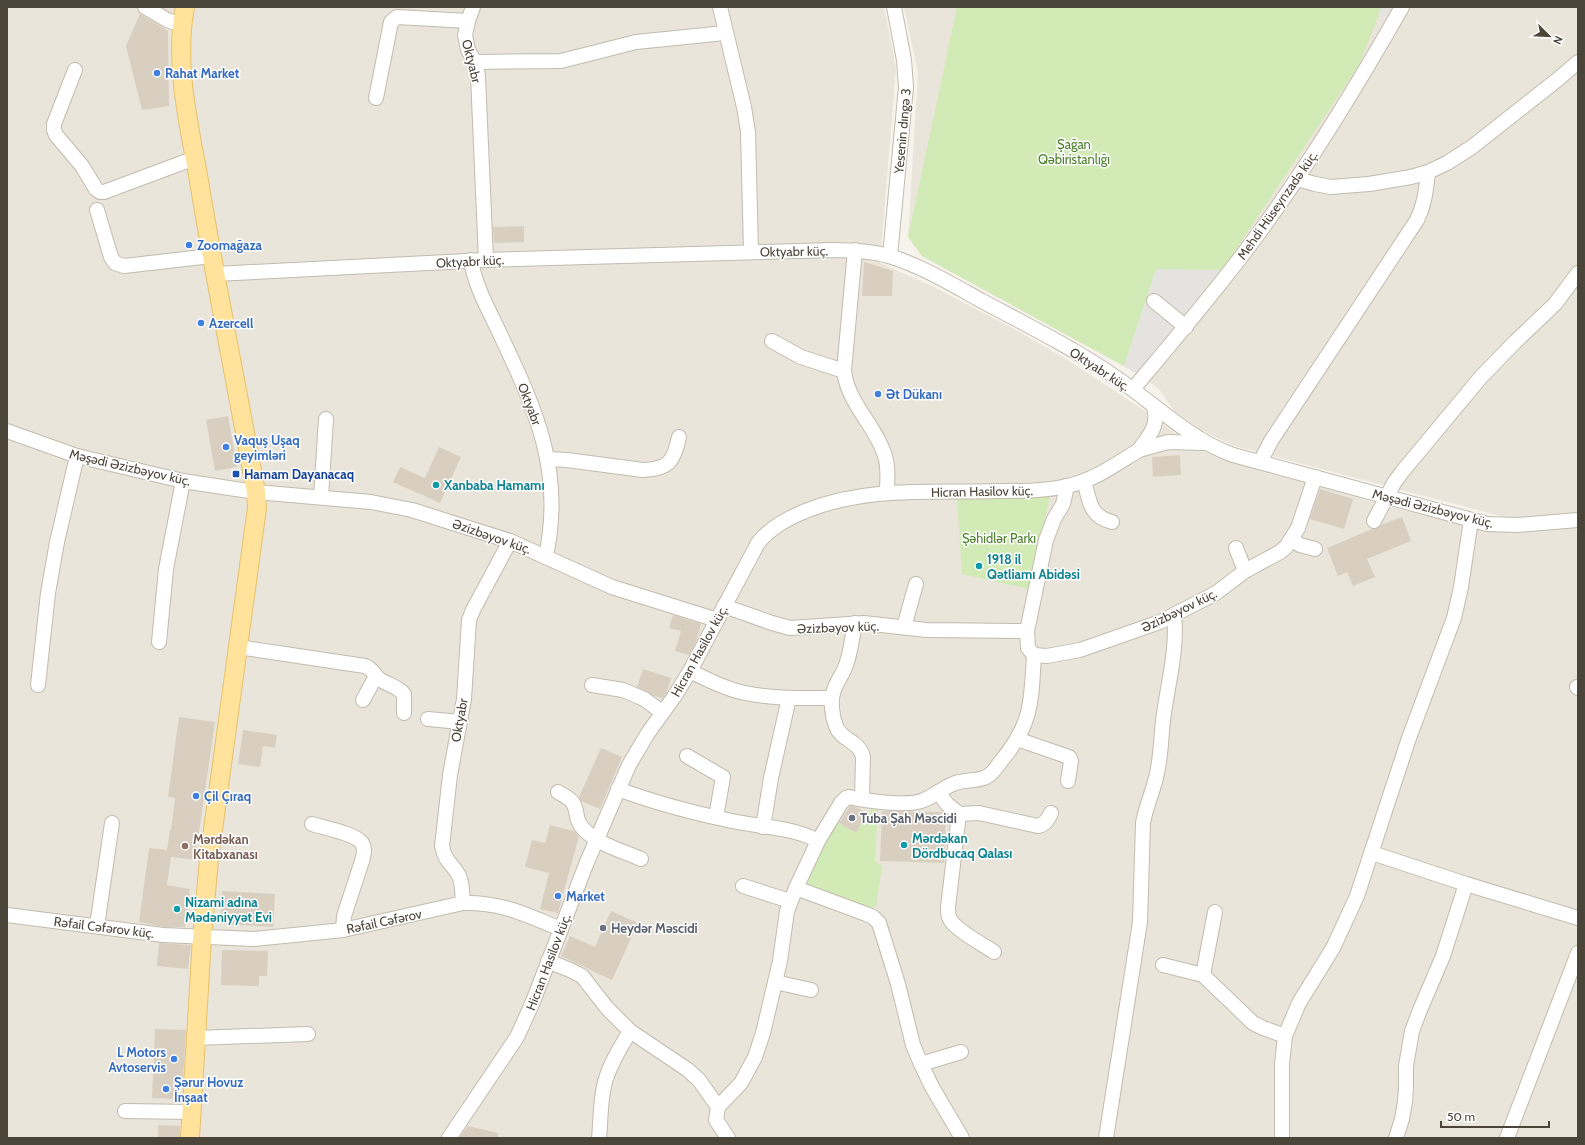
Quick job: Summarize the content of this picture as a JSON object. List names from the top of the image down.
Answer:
{
  "streets": {
    "street": [
      "Oktyabr",
      "Yesenin dıngə 3",
      "Mehdi Hüseynzadə küç.",
      "Oktyabr küç.",
      "Məşədi Əzizbəyov küç.",
      "Hicran Hasilov küç.",
      "Əzizbəyov küç.",
      "Rəfail Cəfərov",
      "Rəfail Cəfərov küç."
    ]
  },
  "crossings": [
    ["Oktyabr", "Oktyabr küç."],
    ["Oktyabr", "Əzizbəyov küç."],
    ["Oktyabr", "Rəfail Cəfərov"],
    ["Yesenin dıngə 3", "Oktyabr küç."],
    ["Mehdi Hüseynzadə küç.", "Oktyabr küç."],
    ["Oktyabr küç.", "Məşədi Əzizbəyov küç."],
    ["Oktyabr küç.", "Əzizbəyov küç."],
    ["Məşədi Əzizbəyov küç.", "Əzizbəyov küç."],
    ["Hicran Hasilov küç.", "Əzizbəyov küç."],
    ["Hicran Hasilov küç.", "Rəfail Cəfərov"],
    ["Rəfail Cəfərov", "Rəfail Cəfərov küç."]
  ],
  "parks": ["Şağan Qəbiristanlığı", "Şəhidlər Parkı"],
  "places": {
    "other": [
      "Rahat Market",
      "Zoomağaza",
      "Azercell",
      "Ət Dükanı",
      "Vaquş Uşaq geyimləri",
      "Xanbaba Hamamı",
      "1918 il Qətliamı Abidəsi",
      "Çil Çıraq",
      "Tuba Şah Məscidi",
      "Mərdəkan Dördbucaq Qalası",
      "Mərdəkan Kitabxanası",
      "Market",
      "Nizami adına Mədəniyyət Evi",
      "Heydər Məscidi",
      "L Motors Avtoservis",
      "Şərur Hovuz İnşaat"
    ],
    "transit": ["Hamam Dayanacaq"]
  },
  "scale_bar": "50 m",
  "north": "bottom right"
}
